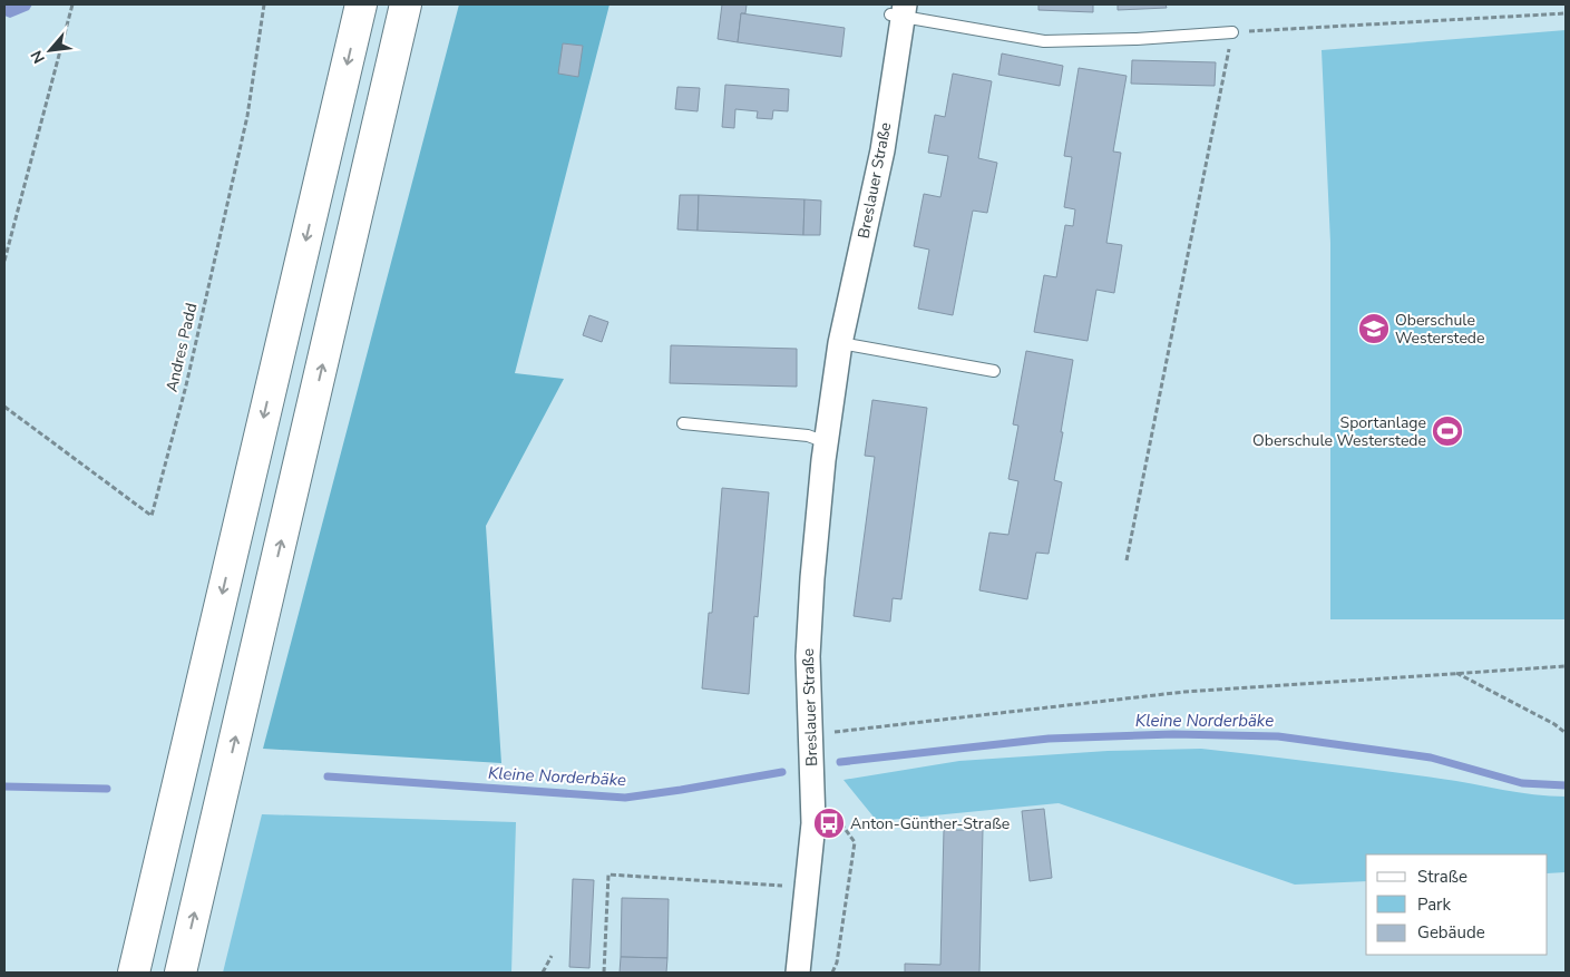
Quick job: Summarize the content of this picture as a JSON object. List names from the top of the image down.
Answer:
{
  "streets": {
    "street": ["Breslauer Straße"],
    "path": ["Andres Padd"]
  },
  "water": ["Kleine Norderbäke"],
  "places": {
    "school or university": ["Oberschule Westerstede"],
    "sports": ["Sportanlage Oberschule Westerstede"],
    "bus stop": ["Anton-Günther-Straße"]
  },
  "legend": ["Straße", "Park", "Gebäude"],
  "north": "bottom left"
}
